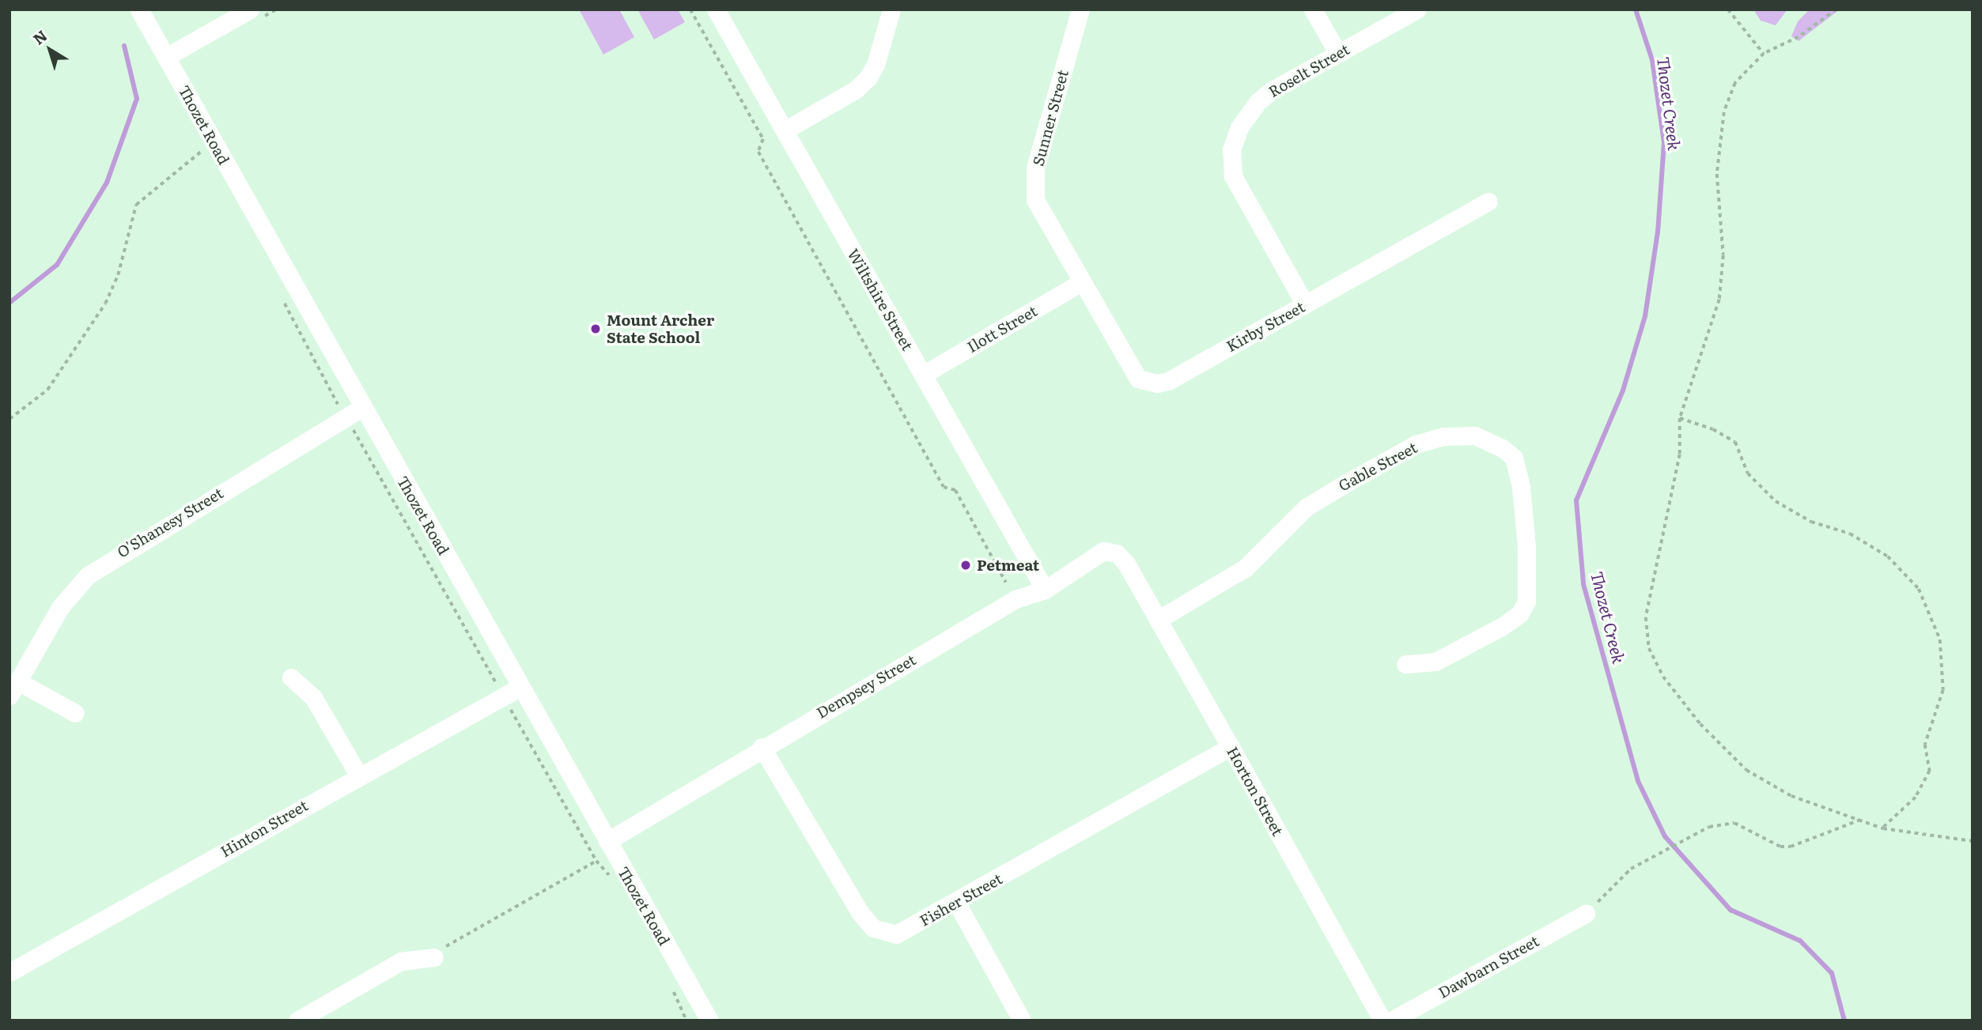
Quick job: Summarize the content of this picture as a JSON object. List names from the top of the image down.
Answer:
{
  "streets": {
    "street": [
      "Roselt Street",
      "Sunner Street",
      "Thozet Road",
      "Wiltshire Street",
      "Kirby Street",
      "Ilott Street",
      "Gable Street",
      "O'Shanesy Street",
      "Dempsey Street",
      "Horton Street",
      "Hinton Street",
      "Fisher Street",
      "Dawbarn Street"
    ]
  },
  "crossings": [
    ["Roselt Street", "Kirby Street"],
    ["Sunner Street", "Kirby Street"],
    ["Sunner Street", "Ilott Street"],
    ["Thozet Road", "O'Shanesy Street"],
    ["Thozet Road", "Dempsey Street"],
    ["Thozet Road", "Hinton Street"],
    ["Wiltshire Street", "Ilott Street"],
    ["Wiltshire Street", "Dempsey Street"],
    ["Kirby Street", "Ilott Street"],
    ["Gable Street", "Horton Street"],
    ["Dempsey Street", "Horton Street"],
    ["Dempsey Street", "Fisher Street"],
    ["Horton Street", "Fisher Street"]
  ],
  "water": ["Thozet Creek"],
  "places": ["Mount Archer State School", "Petmeat"],
  "north": "top left"
}
